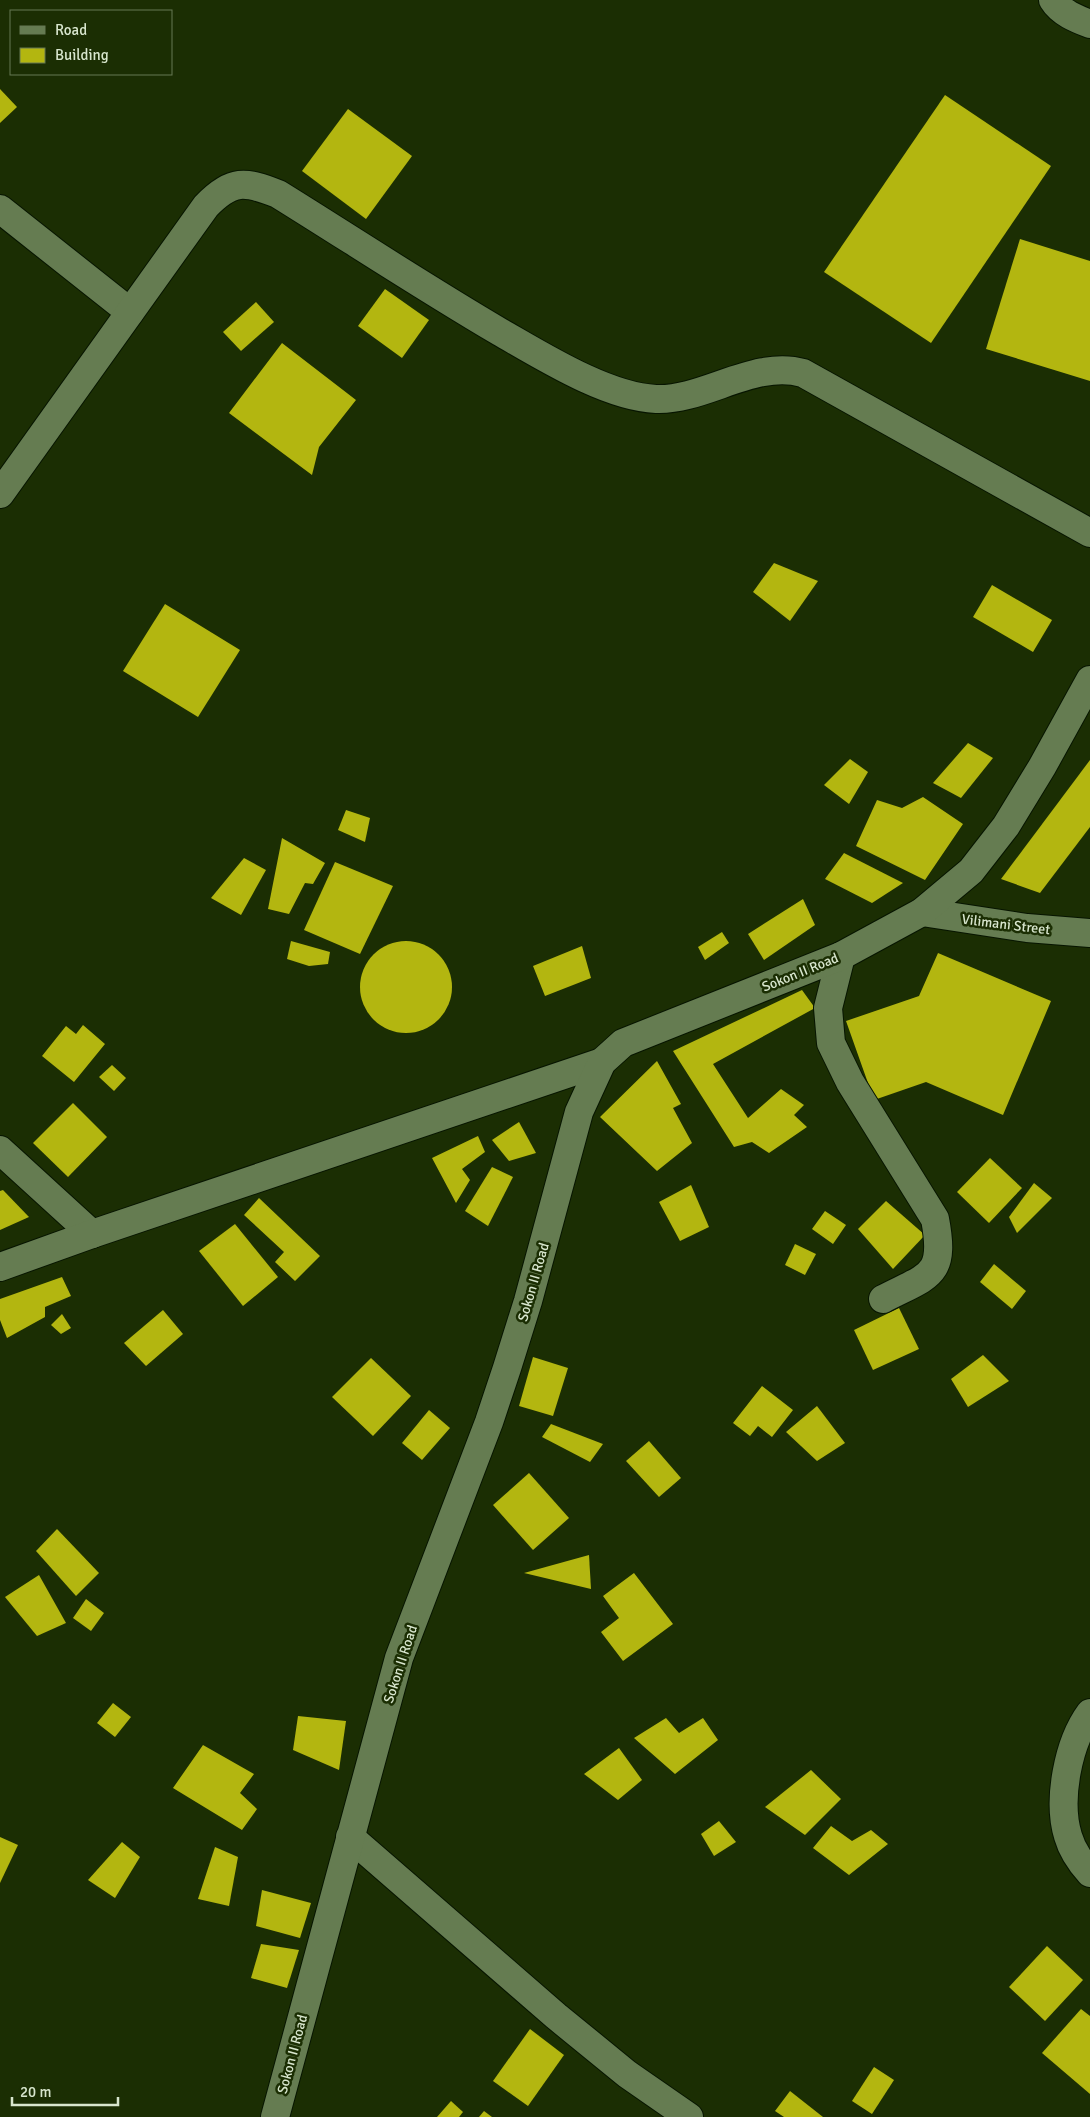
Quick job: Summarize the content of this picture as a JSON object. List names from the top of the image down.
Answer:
{
  "streets": {
    "street": ["Vilimani Street", "Sokon II Road"]
  },
  "crossings": [
    ["Vilimani Street", "Sokon II Road"]
  ],
  "legend": ["Road", "Building"],
  "scale_bar": "20 m"
}
